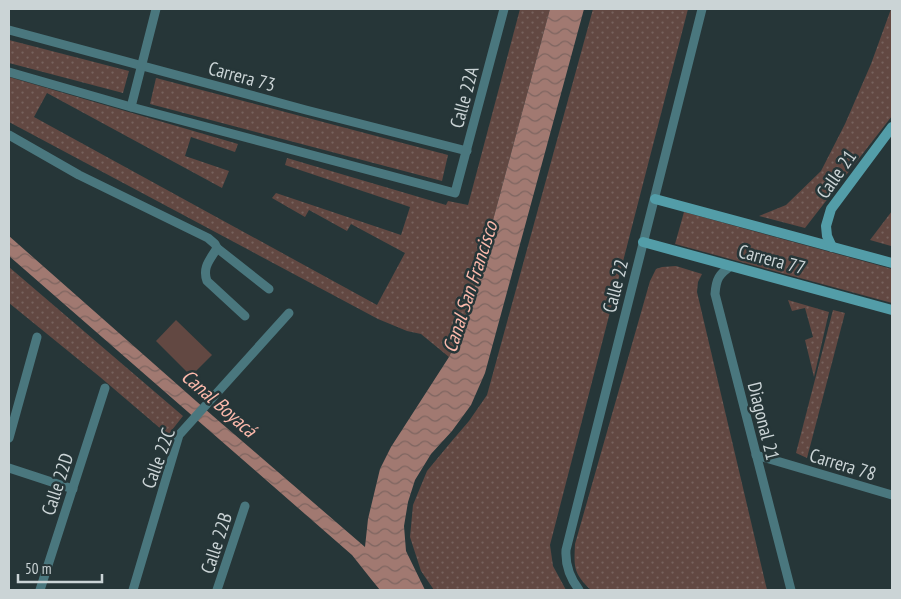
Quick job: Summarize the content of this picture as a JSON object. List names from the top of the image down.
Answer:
{
  "streets": {
    "street": [
      "Carrera 73",
      "Calle 22A",
      "Calle 21",
      "Carrera 77",
      "Calle 22",
      "Diagonal 21",
      "Calle 22C",
      "Carrera 78",
      "Calle 22D",
      "Calle 22B"
    ]
  },
  "crossings": [
    ["Carrera 73", "Calle 22A"],
    ["Calle 21", "Carrera 77"],
    ["Carrera 77", "Calle 22"],
    ["Carrera 77", "Diagonal 21"],
    ["Diagonal 21", "Carrera 78"]
  ],
  "water": ["Canal San Francisco", "Canal Boyacá"],
  "scale_bar": "50 m"
}
